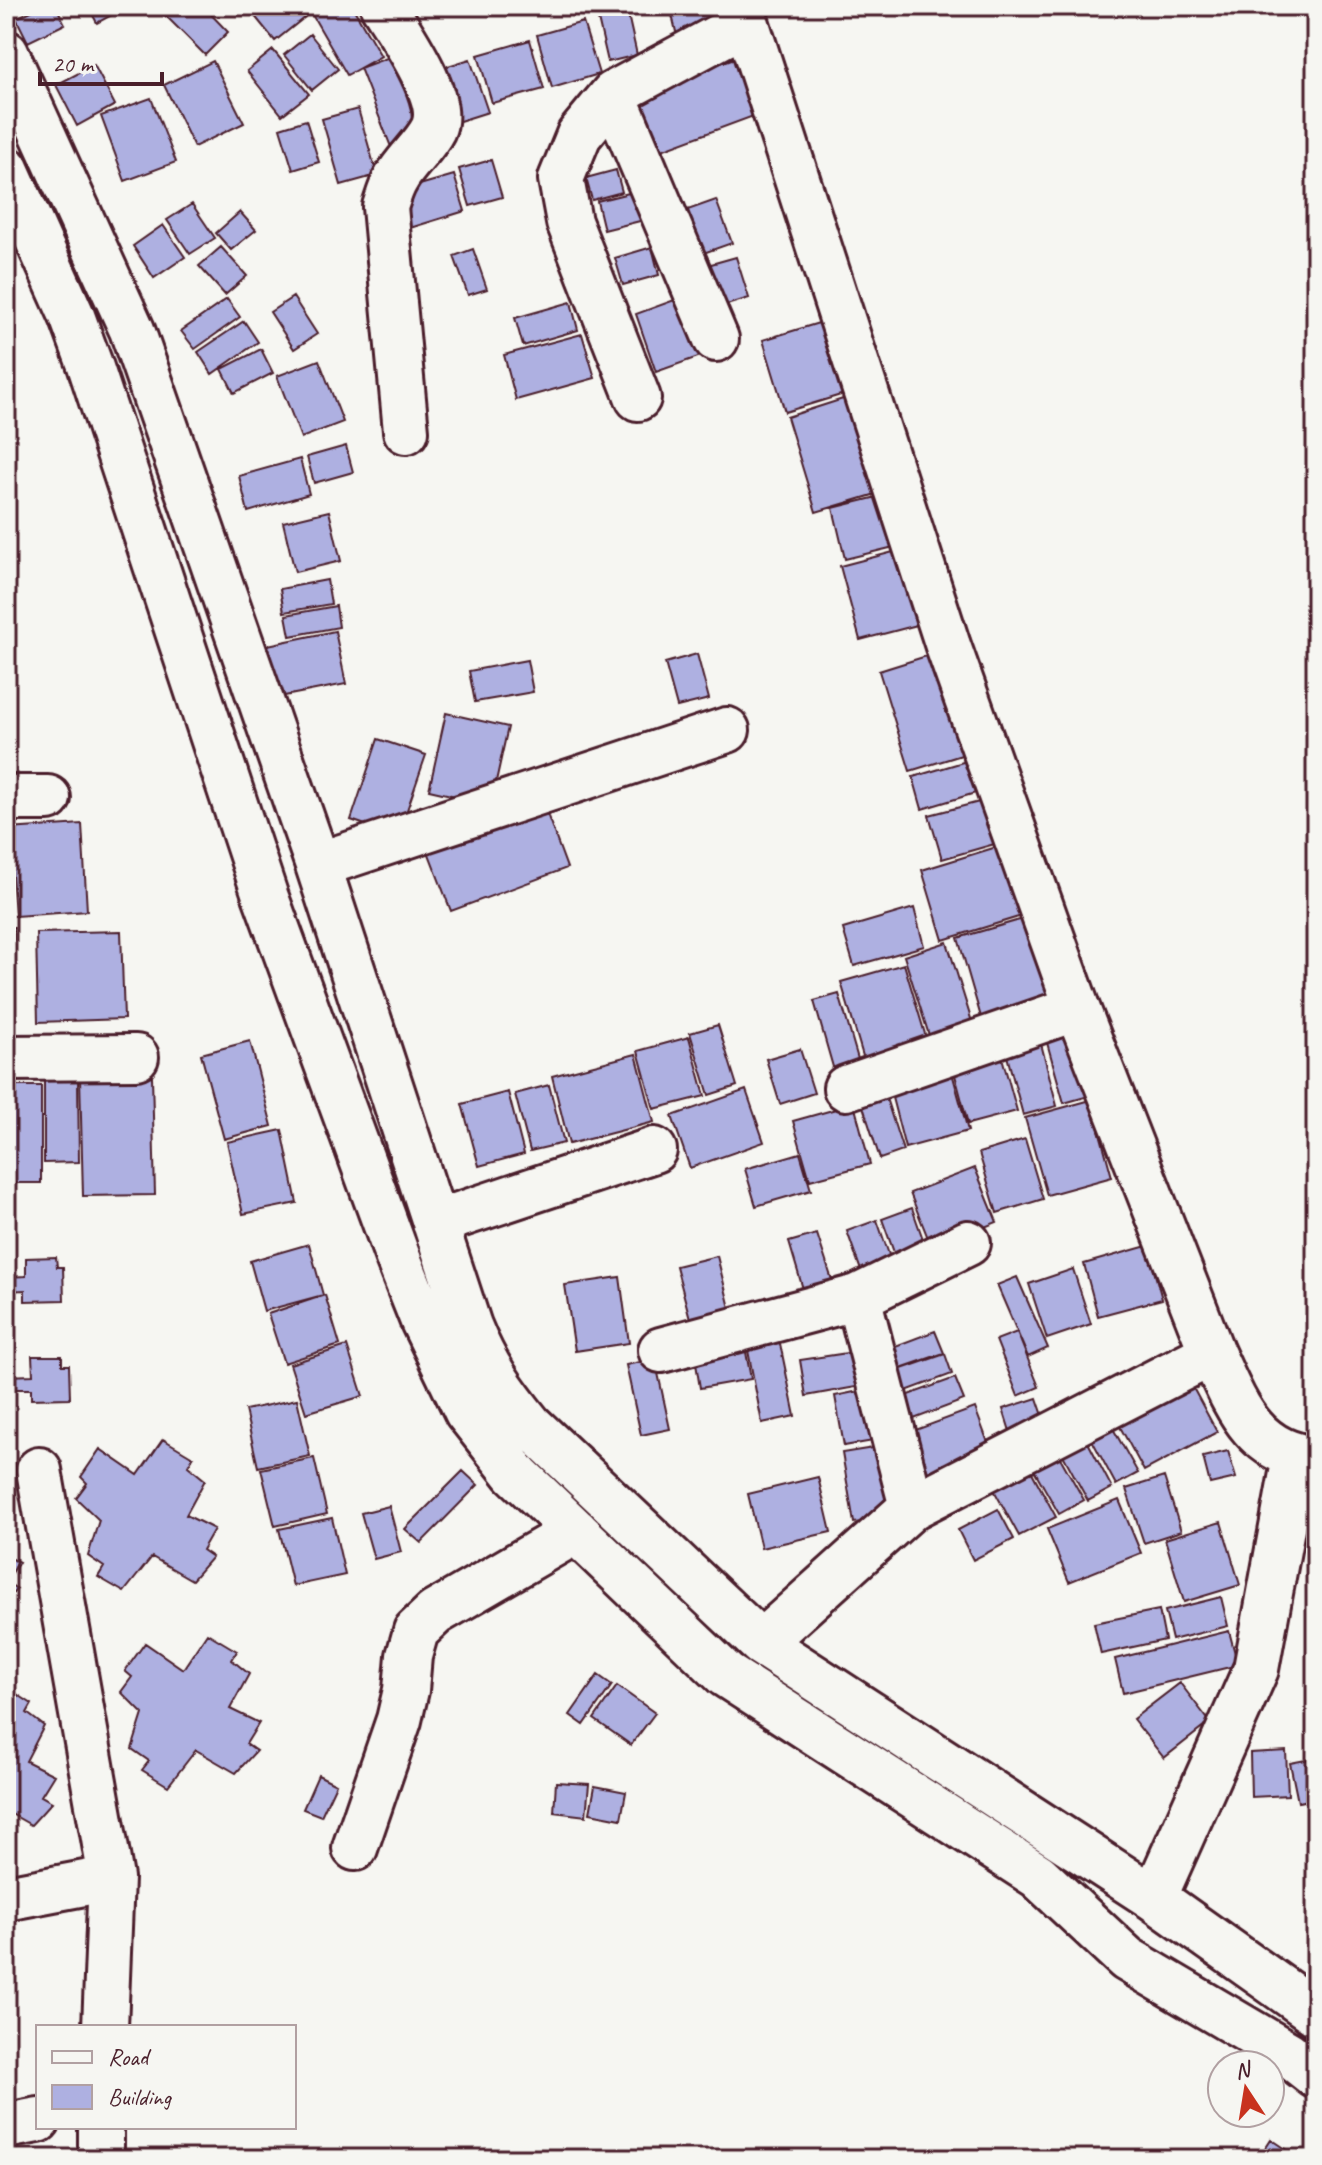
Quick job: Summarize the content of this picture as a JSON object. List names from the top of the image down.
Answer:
{
  "legend": ["Road", "Building"],
  "scale_bar": "20 m",
  "north": "top"
}
